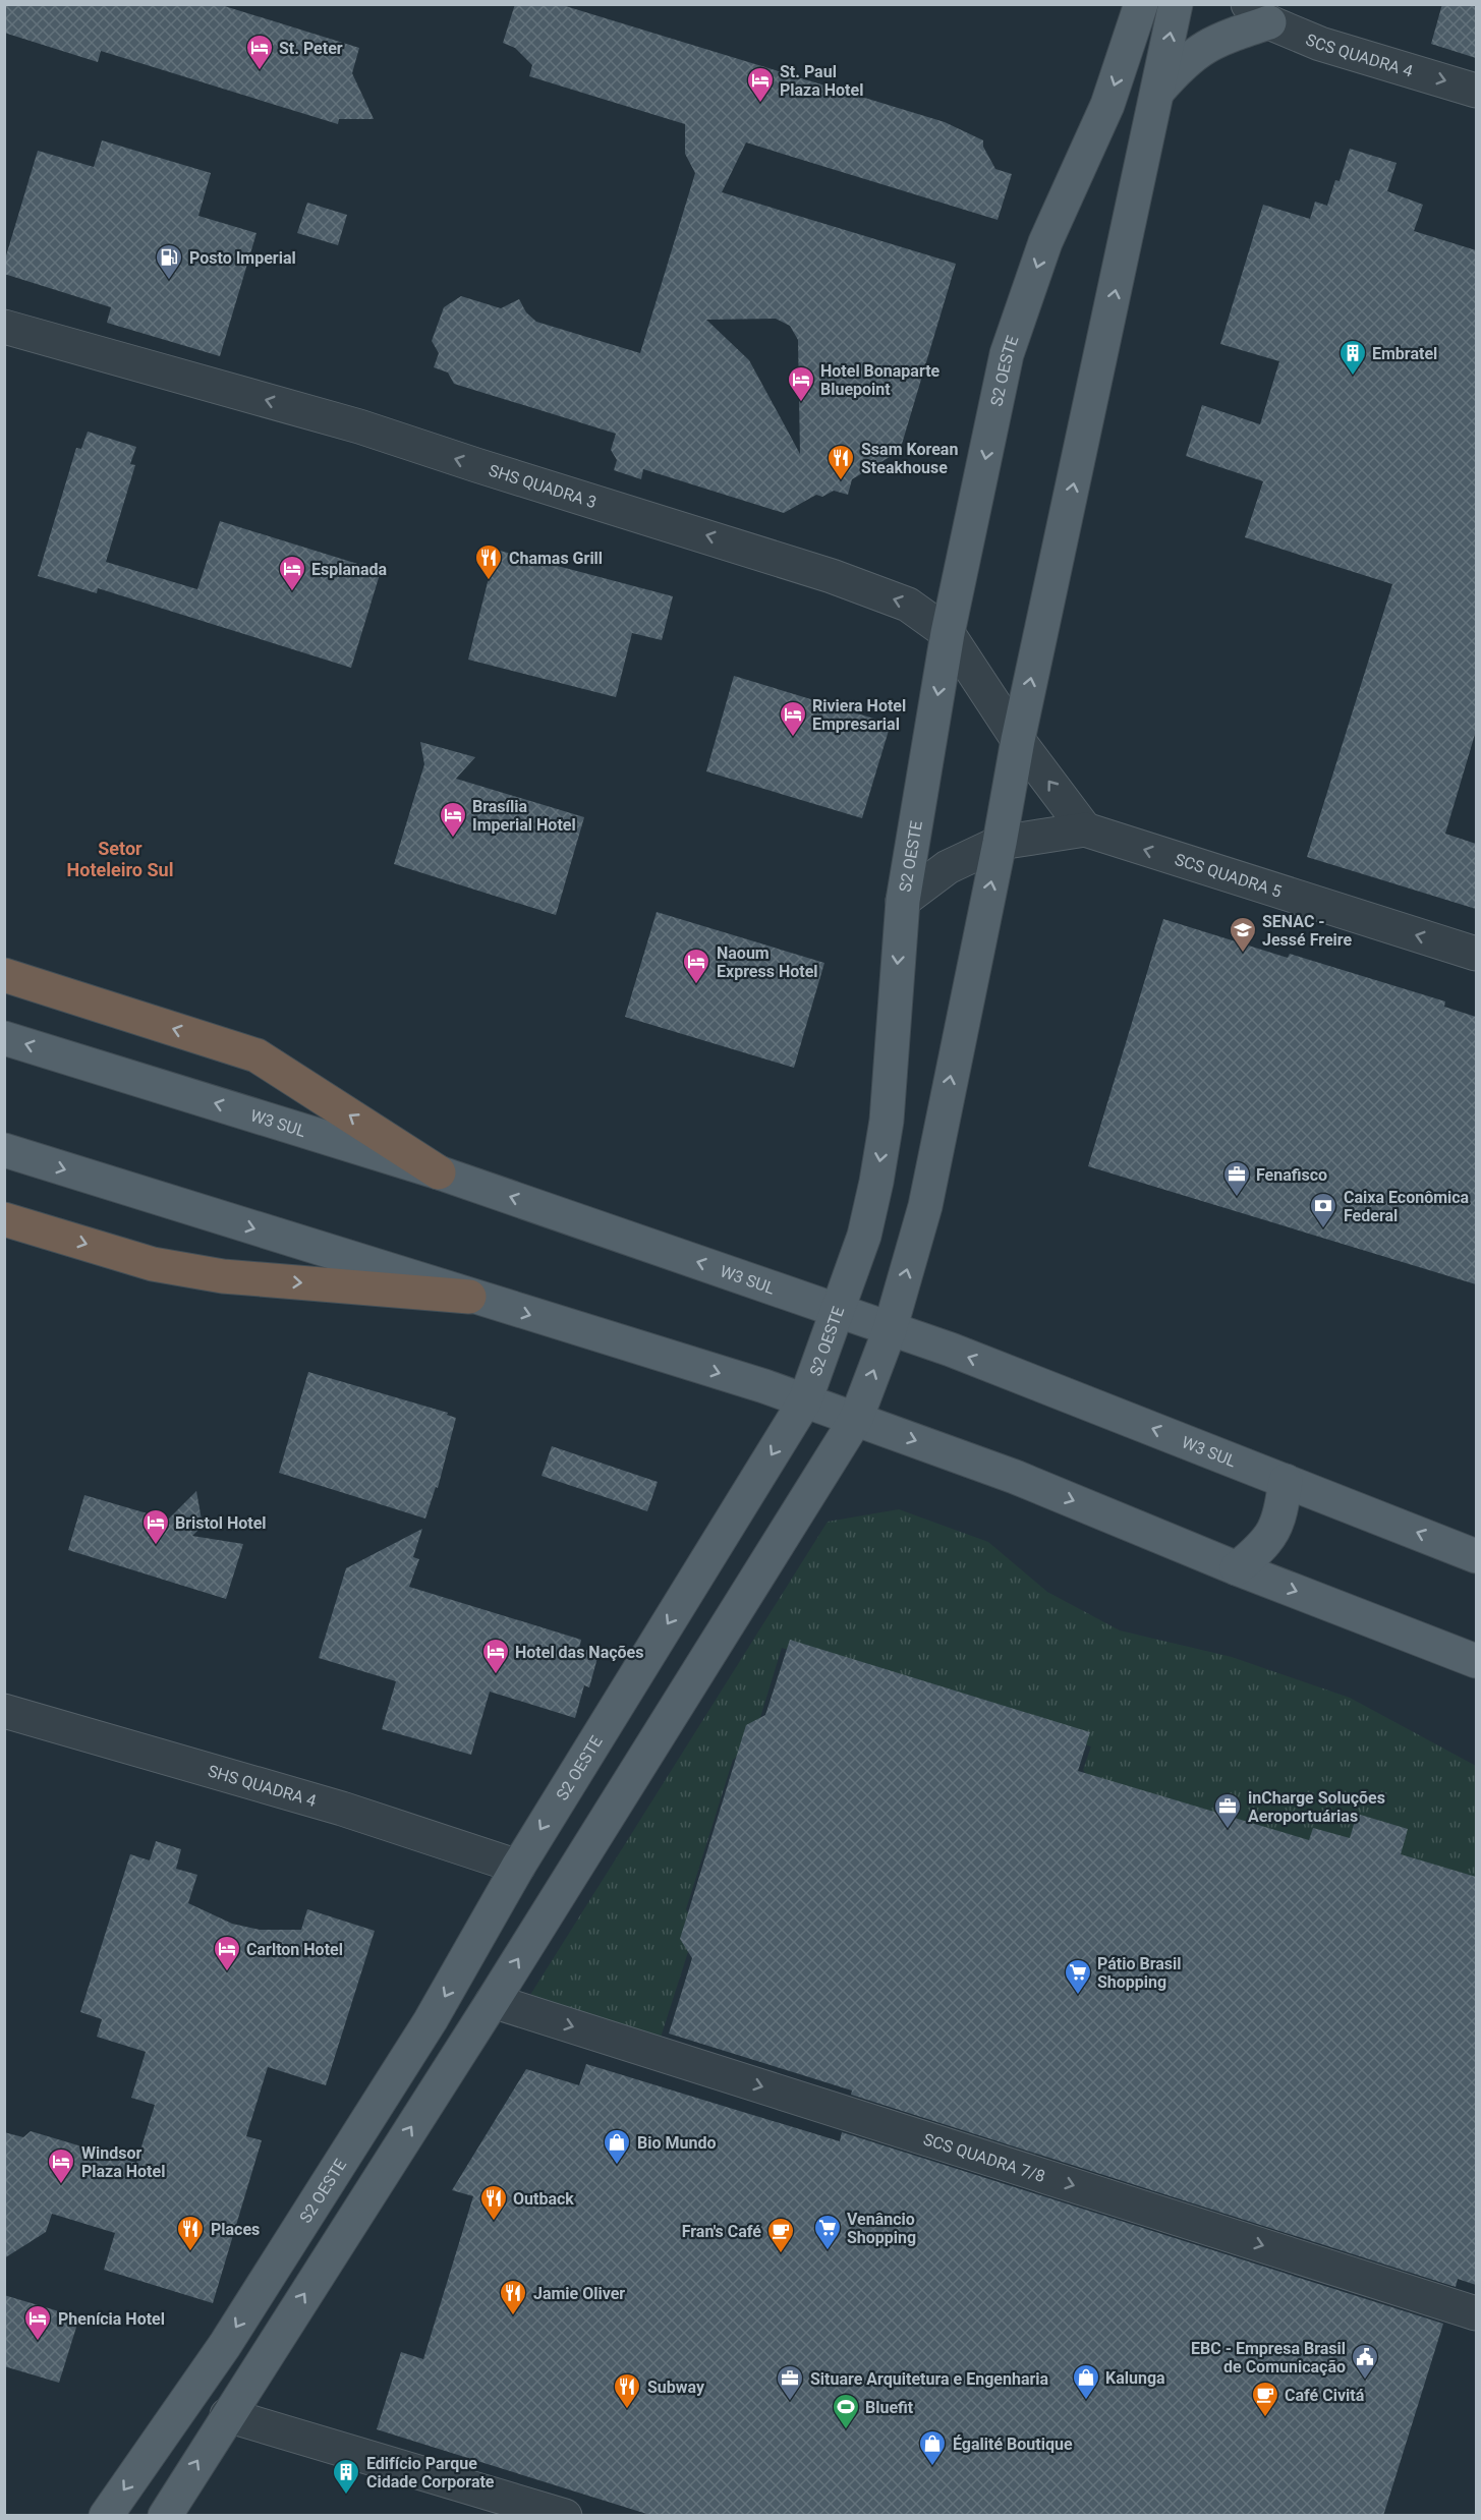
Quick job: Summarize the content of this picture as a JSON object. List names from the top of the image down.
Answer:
{
  "streets": {
    "main road": ["S2 OESTE", "W3 SUL"],
    "street": [
      "SCS QUADRA 4",
      "SHS QUADRA 3",
      "SCS QUADRA 5",
      "SHS QUADRA 4",
      "SCS QUADRA 7/8"
    ]
  },
  "crossings": [
    ["S2 OESTE", "SHS QUADRA 3"],
    ["S2 OESTE", "SCS QUADRA 5"],
    ["S2 OESTE", "W3 SUL"],
    ["S2 OESTE", "SHS QUADRA 4"]
  ],
  "one_way": [
    "SCS QUADRA 4",
    "SHS QUADRA 3",
    "SCS QUADRA 5",
    "SCS QUADRA 7/8"
  ],
  "districts": ["Setor Hoteleiro Sul"],
  "places": {
    "hotel": [
      "St. Peter",
      "St. Paul Plaza Hotel",
      "Hotel Bonaparte Bluepoint",
      "Esplanada",
      "Riviera Hotel Empresarial",
      "Brasília Imperial Hotel",
      "Naoum Express Hotel",
      "Bristol Hotel",
      "Hotel das Nações",
      "Carlton Hotel",
      "Windsor Plaza Hotel",
      "Phenícia Hotel"
    ],
    "fuel station": ["Posto Imperial"],
    "building": ["Embratel", "Edifício Parque Cidade Corporate"],
    "restaurant": [
      "Ssam Korean Steakhouse",
      "Chamas Grill",
      "Outback",
      "Places",
      "Jamie Oliver",
      "Subway"
    ],
    "school or university": ["SENAC - Jessé Freire"],
    "office": ["Fenafisco", "inCharge Soluções Aeroportuárias", "Situare Arquitetura e Engenharia"],
    "bank": ["Caixa Econômica Federal"],
    "supermarket": ["Pátio Brasil Shopping", "Venâncio Shopping"],
    "shop": ["Bio Mundo", "Kalunga", "Égalité Boutique"],
    "cafe": ["Fran's Café", "Café Civitá"],
    "public building": ["EBC - Empresa Brasil de Comunicação"],
    "sports": ["Bluefit"]
  }
}
